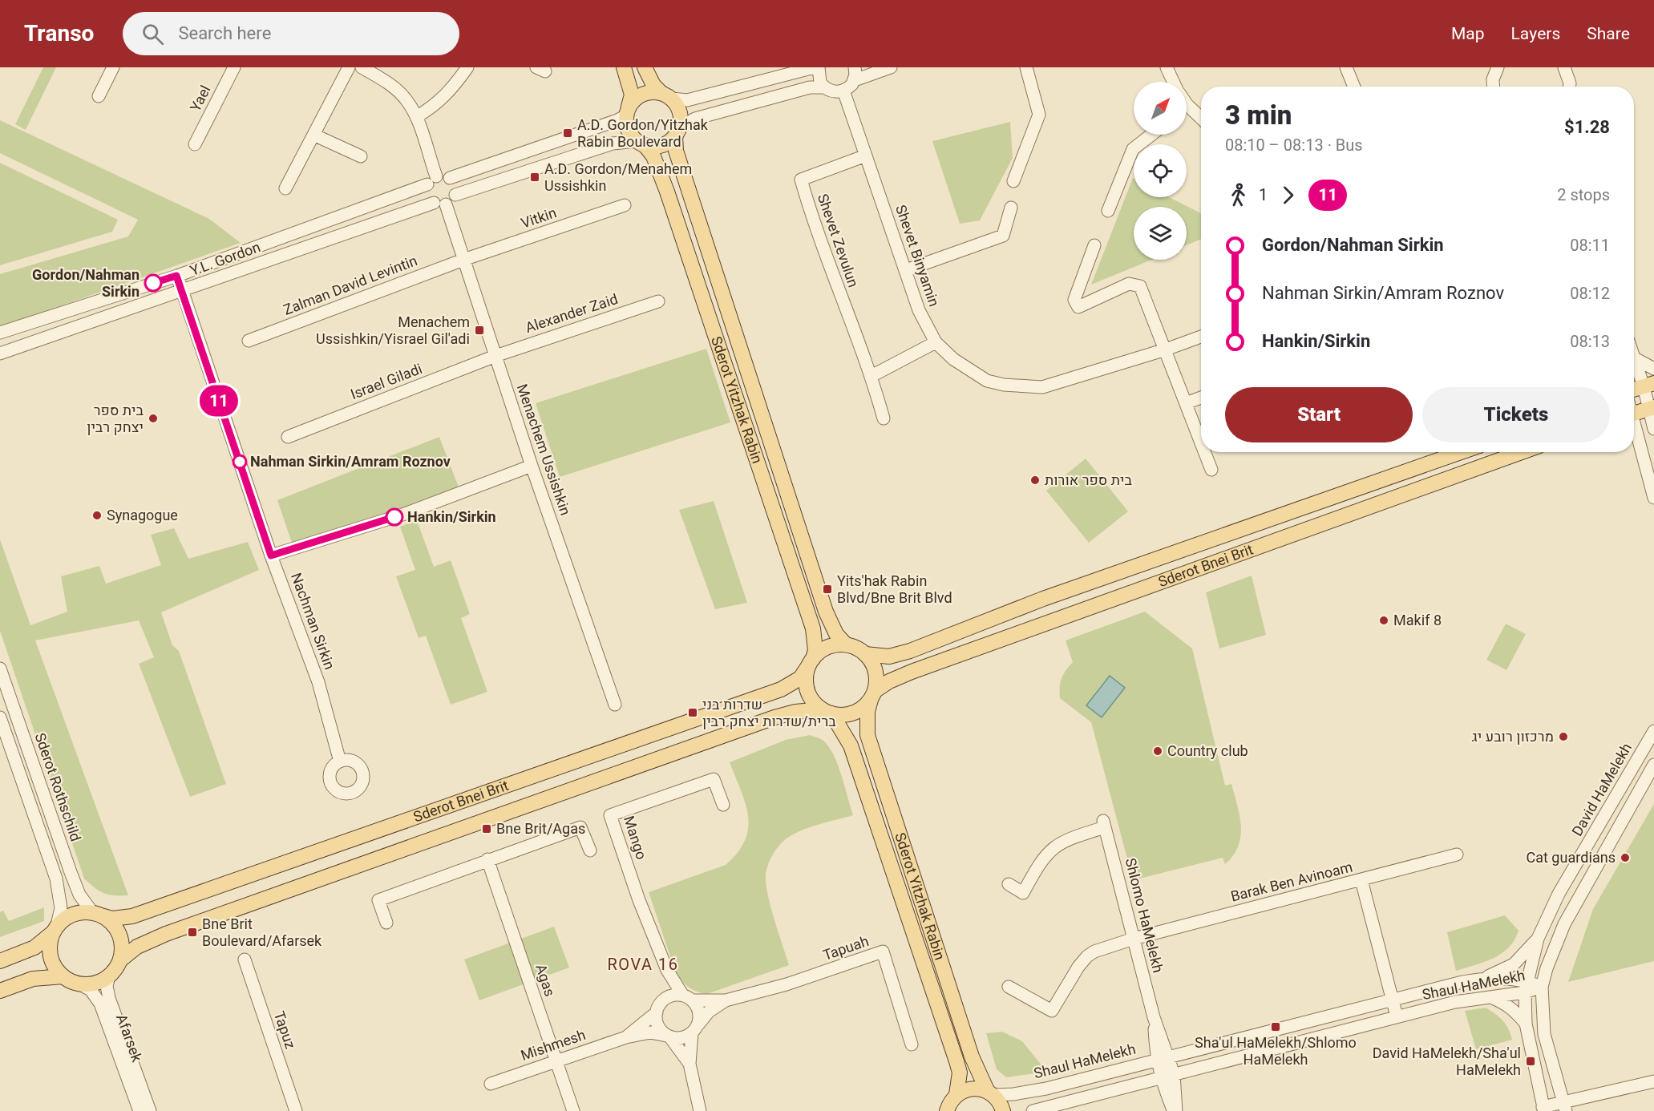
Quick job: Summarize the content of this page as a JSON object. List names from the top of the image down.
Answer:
{
  "streets": {
    "main road": ["Sderot Yitzhak Rabin", "Sderot Bnei Brit"],
    "street": [
      "Yael",
      "Vitkin",
      "Shevet Zevulun",
      "Shevet Binyamin",
      "Y.L. Gordon",
      "Zalman David Levintin",
      "Alexander Zaid",
      "Israel Giladi",
      "Menachem Ussishkin",
      "Nachman Sirkin",
      "Sderot Rothschild",
      "David HaMelekh",
      "Mango",
      "Barak Ben Avinoam",
      "Shlomo HaMelekh",
      "Tapuah",
      "Agas",
      "Shaul HaMelekh",
      "Tapuz",
      "Afarsek",
      "Mishmesh"
    ]
  },
  "crossings": [
    ["Vitkin", "Zalman David Levintin"],
    ["Vitkin", "Menachem Ussishkin"],
    ["Shevet Zevulun", "Shevet Binyamin"],
    ["Y.L. Gordon", "Menachem Ussishkin"],
    ["Y.L. Gordon", "Nachman Sirkin"],
    ["Zalman David Levintin", "Menachem Ussishkin"],
    ["Alexander Zaid", "Israel Giladi"],
    ["Alexander Zaid", "Menachem Ussishkin"],
    ["Israel Giladi", "Menachem Ussishkin"],
    ["Sderot Yitzhak Rabin", "Sderot Bnei Brit"],
    ["Sderot Yitzhak Rabin", "Shaul HaMelekh"],
    ["Sderot Bnei Brit", "Sderot Rothschild"],
    ["Sderot Bnei Brit", "Afarsek"],
    ["Sderot Rothschild", "Afarsek"],
    ["David HaMelekh", "Shaul HaMelekh"],
    ["Mango", "Tapuah"],
    ["Mango", "Mishmesh"],
    ["Barak Ben Avinoam", "Shlomo HaMelekh"],
    ["Shlomo HaMelekh", "Shaul HaMelekh"],
    ["Tapuah", "Mishmesh"],
    ["Agas", "Mishmesh"]
  ],
  "districts": ["ROVA 16"],
  "places": {
    "transit": [
      "A.D. Gordon/Yitzhak Rabin Boulevard",
      "A.D. Gordon/Menahem Ussishkin",
      "Menachem Ussishkin/Yisrael Gil'adi",
      "Yits'hak Rabin Blvd/Bne Brit Blvd",
      "שדרות בני ברית/שדרות יצחק רבין",
      "Bne Brit/Agas",
      "Bne Brit Boulevard/Afarsek",
      "Sha'ul HaMelekh/Shlomo HaMelekh",
      "David HaMelekh/Sha'ul HaMelekh"
    ],
    "other": [
      "Gordon/Nahman Sirkin",
      "בית ספר יצחק רבין",
      "Nahman Sirkin/Amram Roznov",
      "בית ספר אורות",
      "Synagogue",
      "Hankin/Sirkin",
      "Makif 8",
      "מרכזון רובע יג",
      "Country club",
      "Cat guardians"
    ]
  },
  "lines": ["bus line 11"],
  "north": "top right",
  "page": {
    "header": "Transo",
    "search": "Search here",
    "nav": ["Map", "Layers", "Share"],
    "on_map": "11",
    "heading": ["3 min", "08:10 – 08:13 · Bus", "$1.28"],
    "legs": ["1", "11", "2 stops"],
    "list": [
      {
        "name": "Gordon/Nahman Sirkin",
        "value": "08:11"
      },
      {
        "name": "Nahman Sirkin/Amram Roznov",
        "value": "08:12"
      },
      {
        "name": "Hankin/Sirkin",
        "value": "08:13"
      }
    ],
    "buttons": ["Start", "Tickets"]
  }
}
